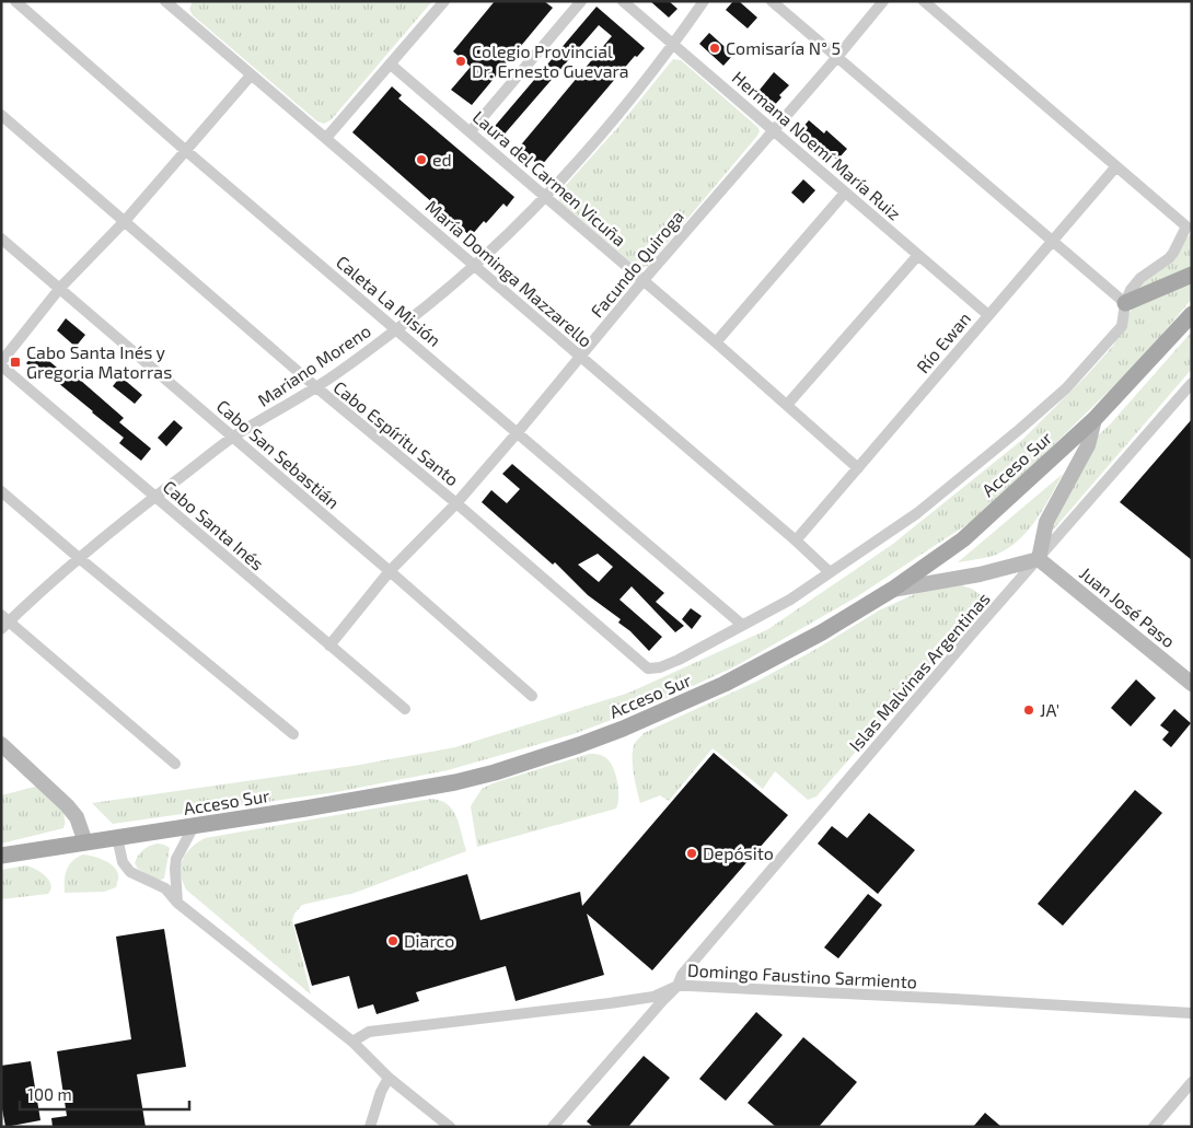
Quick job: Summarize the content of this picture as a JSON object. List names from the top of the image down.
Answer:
{
  "streets": {
    "main road": ["Acceso Sur"],
    "street": [
      "Hermana Noemí María Ruiz",
      "Laura del Carmen Vicuña",
      "Facundo Quiroga",
      "María Dominga Mazzarello",
      "Caleta La Misión",
      "Río Ewan",
      "Mariano Moreno",
      "Cabo Espíritu Santo",
      "Cabo San Sebastián",
      "Cabo Santa Inés",
      "Juan José Paso",
      "Islas Malvinas Argentinas",
      "Domingo Faustino Sarmiento"
    ]
  },
  "crossings": [
    ["Hermana Noemí María Ruiz", "Facundo Quiroga"],
    ["Hermana Noemí María Ruiz", "Río Ewan"],
    ["Hermana Noemí María Ruiz", "Mariano Moreno"],
    ["Laura del Carmen Vicuña", "Facundo Quiroga"],
    ["Laura del Carmen Vicuña", "Río Ewan"],
    ["Laura del Carmen Vicuña", "Mariano Moreno"],
    ["Facundo Quiroga", "María Dominga Mazzarello"],
    ["Facundo Quiroga", "Caleta La Misión"],
    ["Facundo Quiroga", "Cabo Espíritu Santo"],
    ["Facundo Quiroga", "Cabo San Sebastián"],
    ["Facundo Quiroga", "Cabo Santa Inés"],
    ["María Dominga Mazzarello", "Río Ewan"],
    ["María Dominga Mazzarello", "Mariano Moreno"],
    ["Caleta La Misión", "Mariano Moreno"],
    ["Caleta La Misión", "Cabo Espíritu Santo"],
    ["Mariano Moreno", "Cabo Espíritu Santo"],
    ["Mariano Moreno", "Cabo San Sebastián"],
    ["Mariano Moreno", "Cabo Santa Inés"],
    ["Juan José Paso", "Islas Malvinas Argentinas"],
    ["Islas Malvinas Argentinas", "Domingo Faustino Sarmiento"]
  ],
  "places": {
    "other": [
      "Comisaría N° 5",
      "Colegio Provincial Dr. Ernesto Guevara",
      "ed",
      "JA'",
      "Depósito",
      "Diarco"
    ],
    "transit": ["Cabo Santa Inés y Gregoria Matorras"]
  },
  "scale_bar": "100 m"
}
